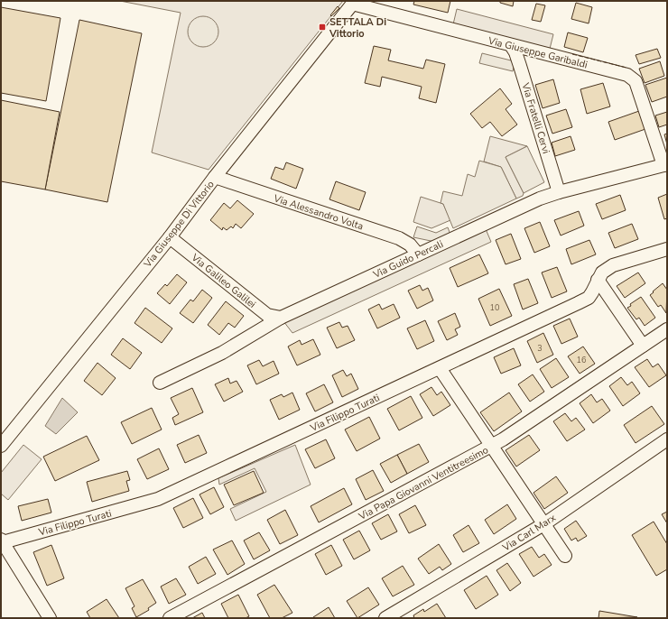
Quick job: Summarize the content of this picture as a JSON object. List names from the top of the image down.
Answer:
{
  "streets": {
    "street": [
      "Via Giuseppe Garibaldi",
      "Via Fratelli Cervi",
      "Via Alessandro Volta",
      "Via Giuseppe Di Vittorio",
      "Via Guido Percali",
      "Via Galileo Galilei",
      "Via Filippo Turati",
      "Via Papa Giovanni Ventitreesimo",
      "Via Carl Marx"
    ]
  },
  "crossings": [
    ["Via Giuseppe Garibaldi", "Via Fratelli Cervi"],
    ["Via Giuseppe Garibaldi", "Via Giuseppe Di Vittorio"],
    ["Via Giuseppe Garibaldi", "Via Guido Percali"],
    ["Via Fratelli Cervi", "Via Guido Percali"],
    ["Via Alessandro Volta", "Via Giuseppe Di Vittorio"],
    ["Via Alessandro Volta", "Via Guido Percali"],
    ["Via Giuseppe Di Vittorio", "Via Galileo Galilei"],
    ["Via Guido Percali", "Via Galileo Galilei"]
  ],
  "places": {
    "transit": ["SETTALA Di Vittorio"]
  },
  "house_numbers": ["10", "3", "16"]
}
